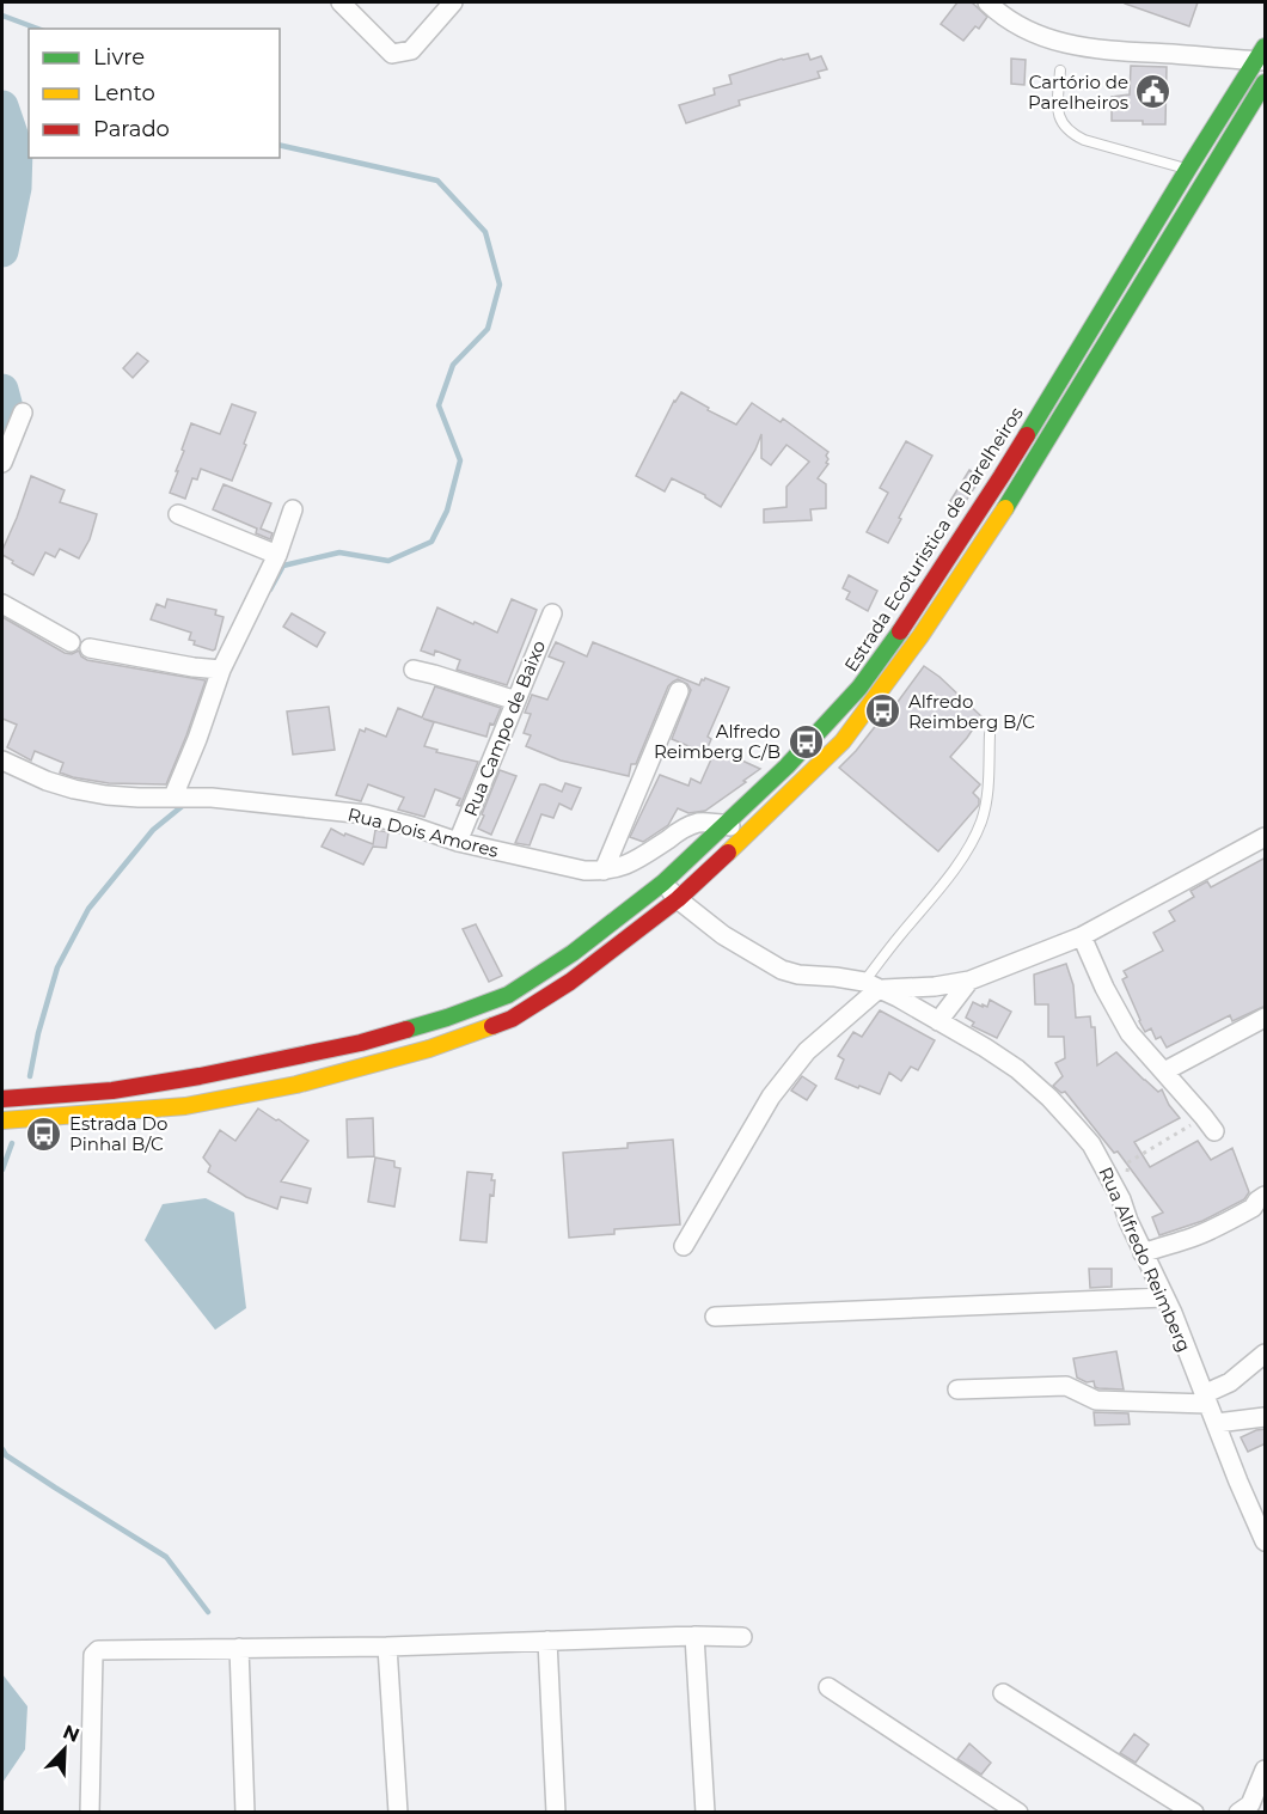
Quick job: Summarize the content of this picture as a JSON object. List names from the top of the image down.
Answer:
{
  "streets": {
    "main road": ["Estrada Ecoturistica de Parelheiros"],
    "street": ["Rua Campo de Baixo", "Rua Dois Amores", "Rua Alfredo Reimberg"]
  },
  "crossings": [
    ["Estrada Ecoturistica de Parelheiros", "Rua Dois Amores"],
    ["Rua Campo de Baixo", "Rua Dois Amores"]
  ],
  "places": {
    "public building": ["Cartório de Parelheiros"],
    "bus stop": ["Alfredo Reimberg B/C", "Alfredo Reimberg C/B", "Estrada Do Pinhal B/C"]
  },
  "legend": ["Livre", "Lento", "Parado"],
  "north": "top right"
}
